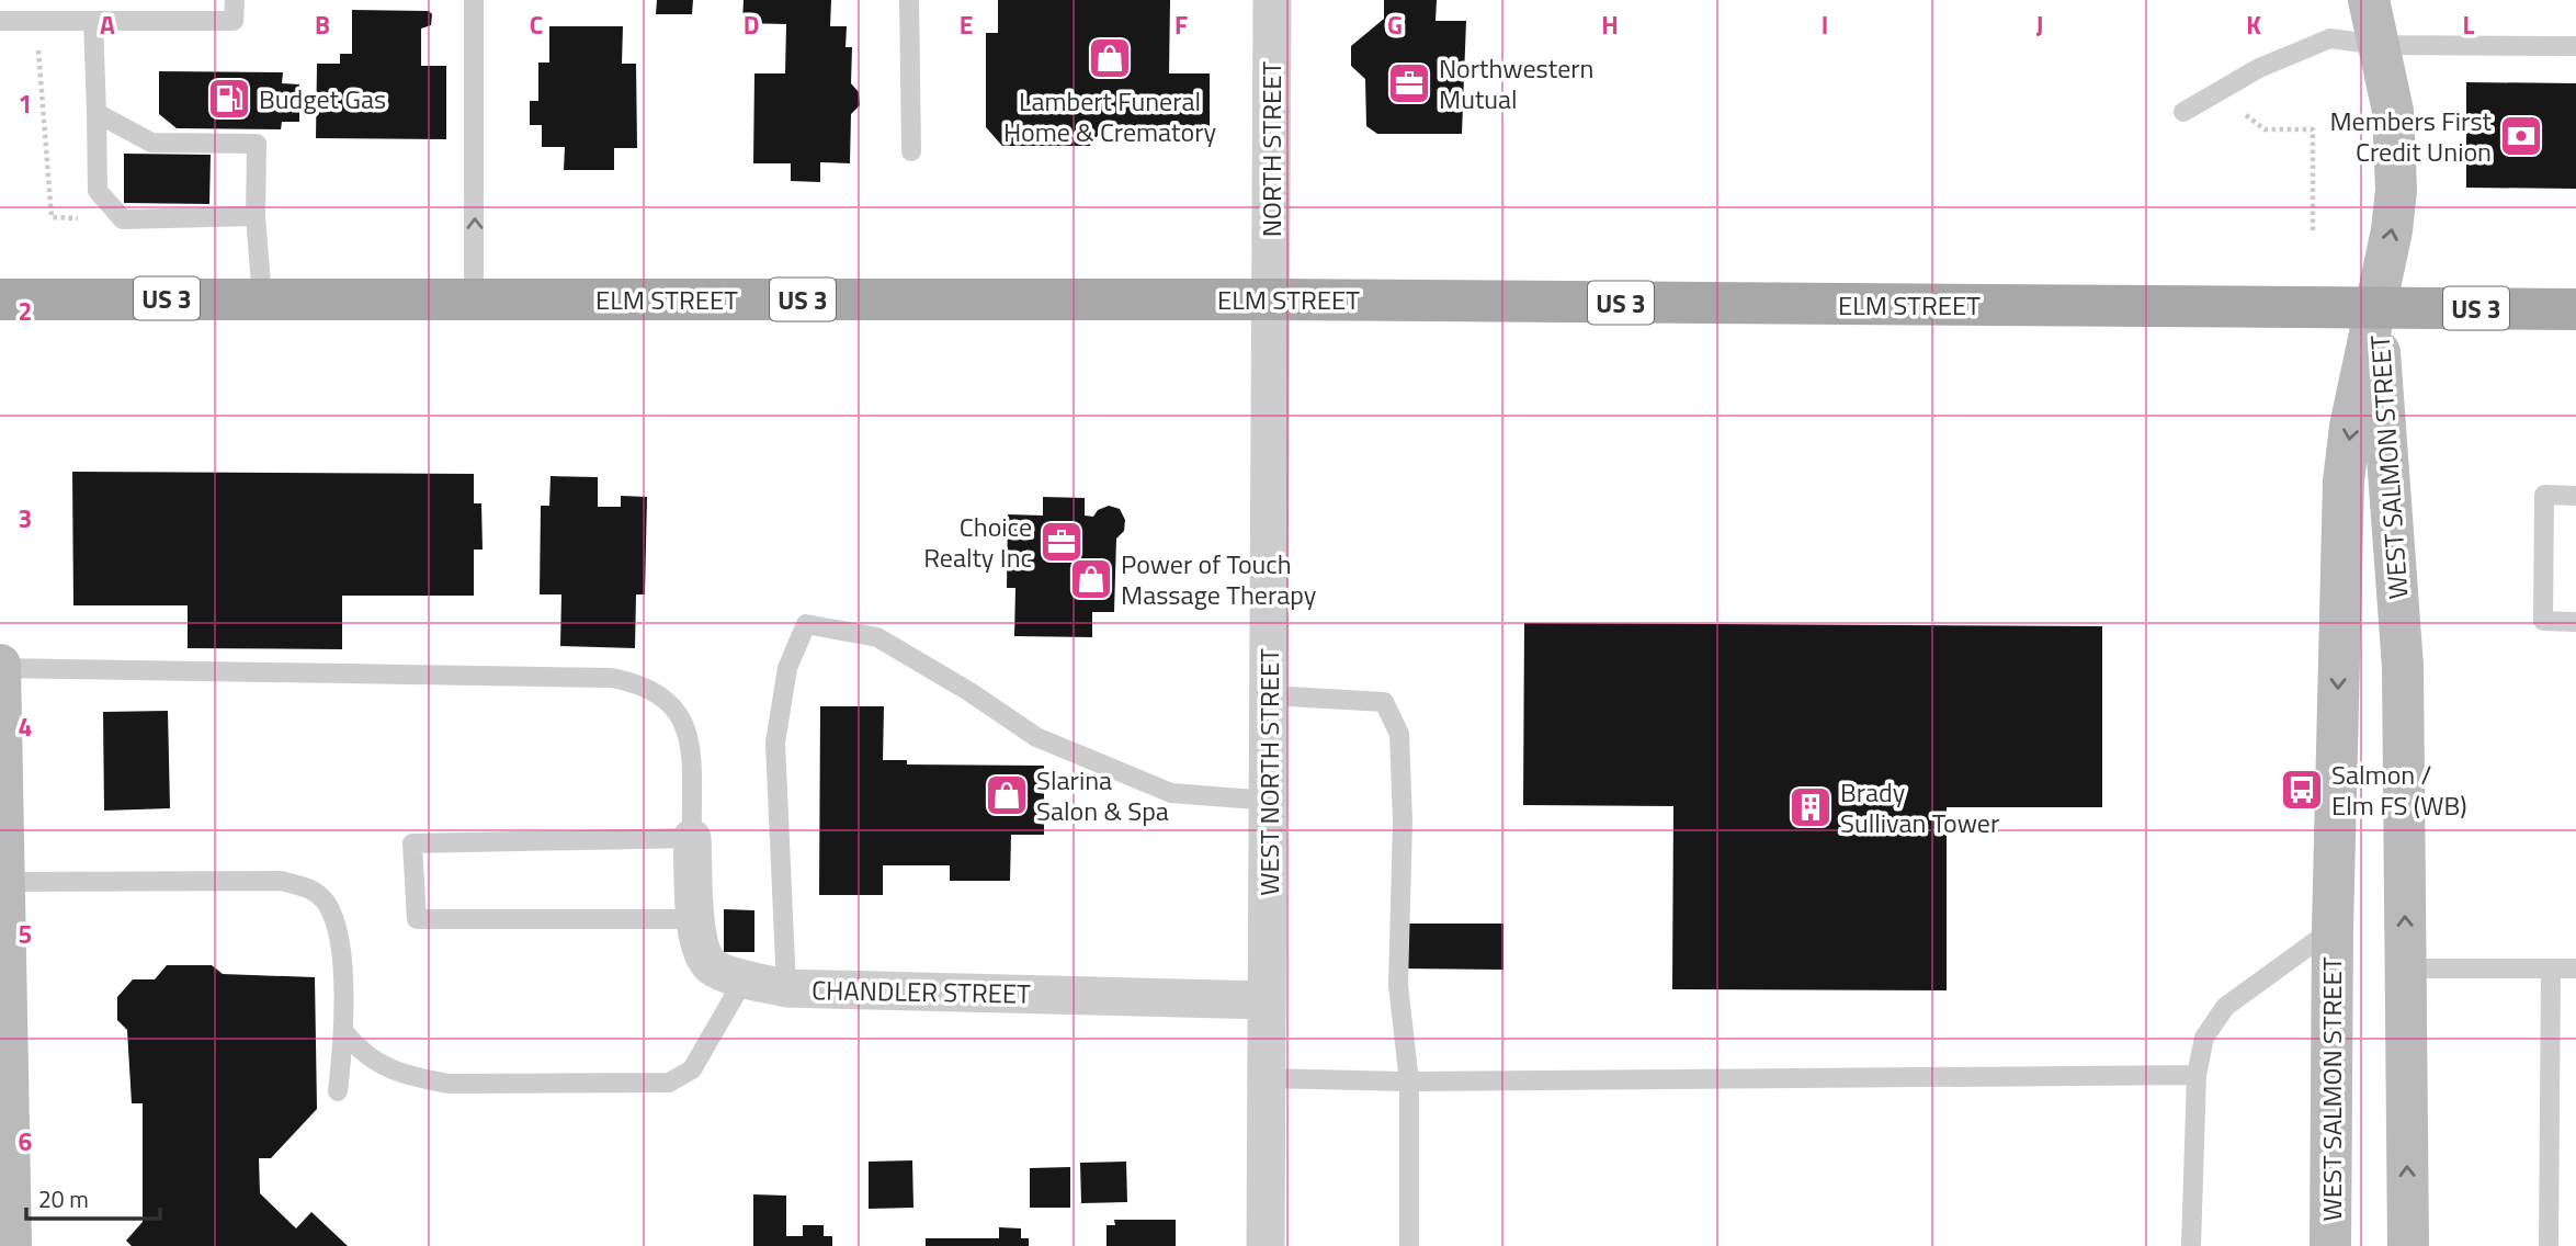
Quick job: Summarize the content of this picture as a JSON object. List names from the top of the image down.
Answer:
{
  "streets": {
    "main road": ["US 3", "ELM STREET", "WEST SALMON STREET"],
    "street": ["NORTH STREET", "WEST NORTH STREET", "CHANDLER STREET"]
  },
  "crossings": [
    ["NORTH STREET", "ELM STREET"],
    ["NORTH STREET", "WEST NORTH STREET"],
    ["ELM STREET", "WEST SALMON STREET"],
    ["ELM STREET", "WEST NORTH STREET"],
    ["WEST NORTH STREET", "CHANDLER STREET"]
  ],
  "places": {
    "shop": ["Lambert Funeral Home & Crematory", "Power of Touch Massage Therapy", "Slarina Salon & Spa"],
    "office": ["Northwestern Mutual", "Choice Realty Inc"],
    "fuel station": ["Budget Gas"],
    "bank": ["Members First Credit Union"],
    "bus stop": ["Salmon / Elm FS (WB)"],
    "building": ["Brady Sullivan Tower"]
  },
  "scale_bar": "20 m",
  "grid": {
    "columns": [
      "A",
      "B",
      "C",
      "D",
      "E",
      "F",
      "G",
      "H",
      "I",
      "J",
      "K",
      "L"
    ],
    "rows": [
      "1",
      "2",
      "3",
      "4",
      "5",
      "6"
    ]
  }
}
